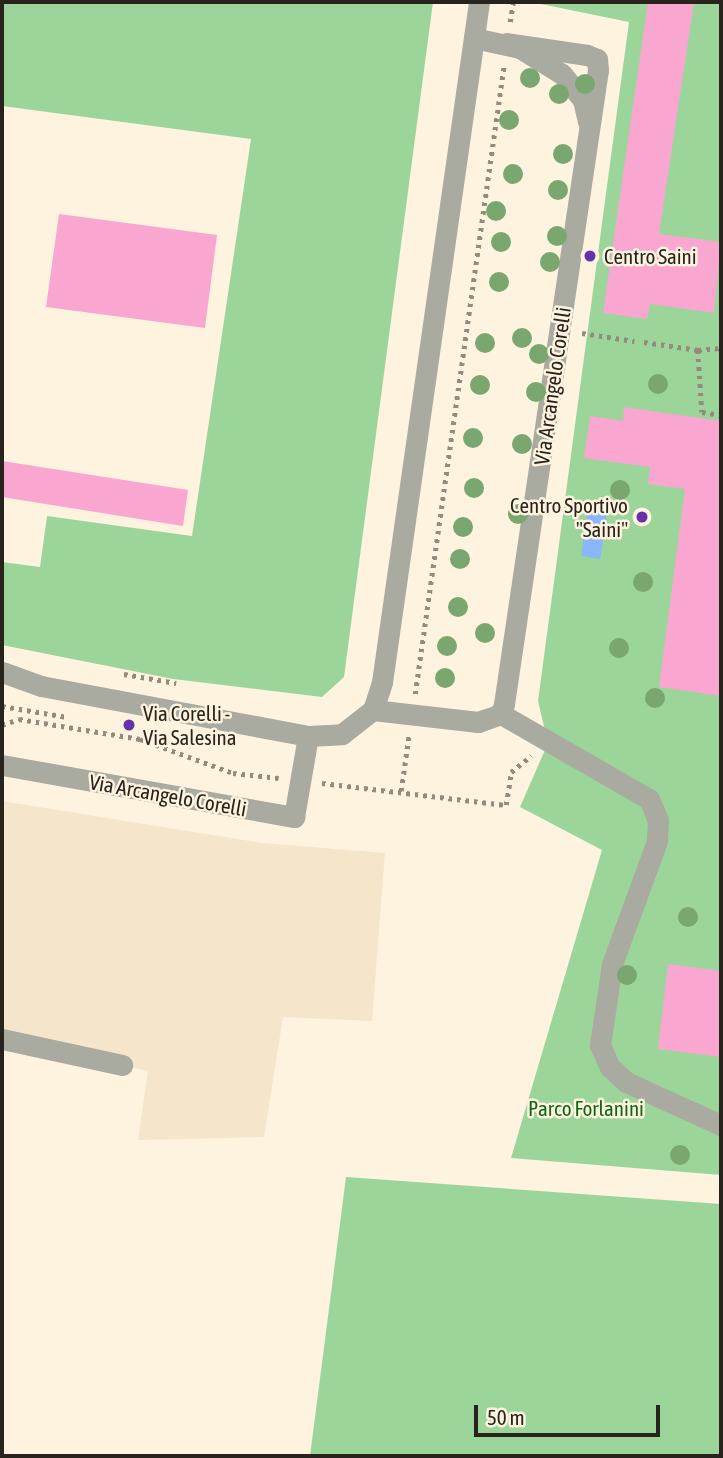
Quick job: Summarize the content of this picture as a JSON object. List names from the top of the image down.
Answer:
{
  "streets": {
    "street": ["Via Arcangelo Corelli"]
  },
  "parks": ["Parco Forlanini"],
  "places": ["Centro Saini", "Centro Sportivo \"Saini\"", "Via Corelli - Via Salesina"],
  "scale_bar": "50 m"
}
